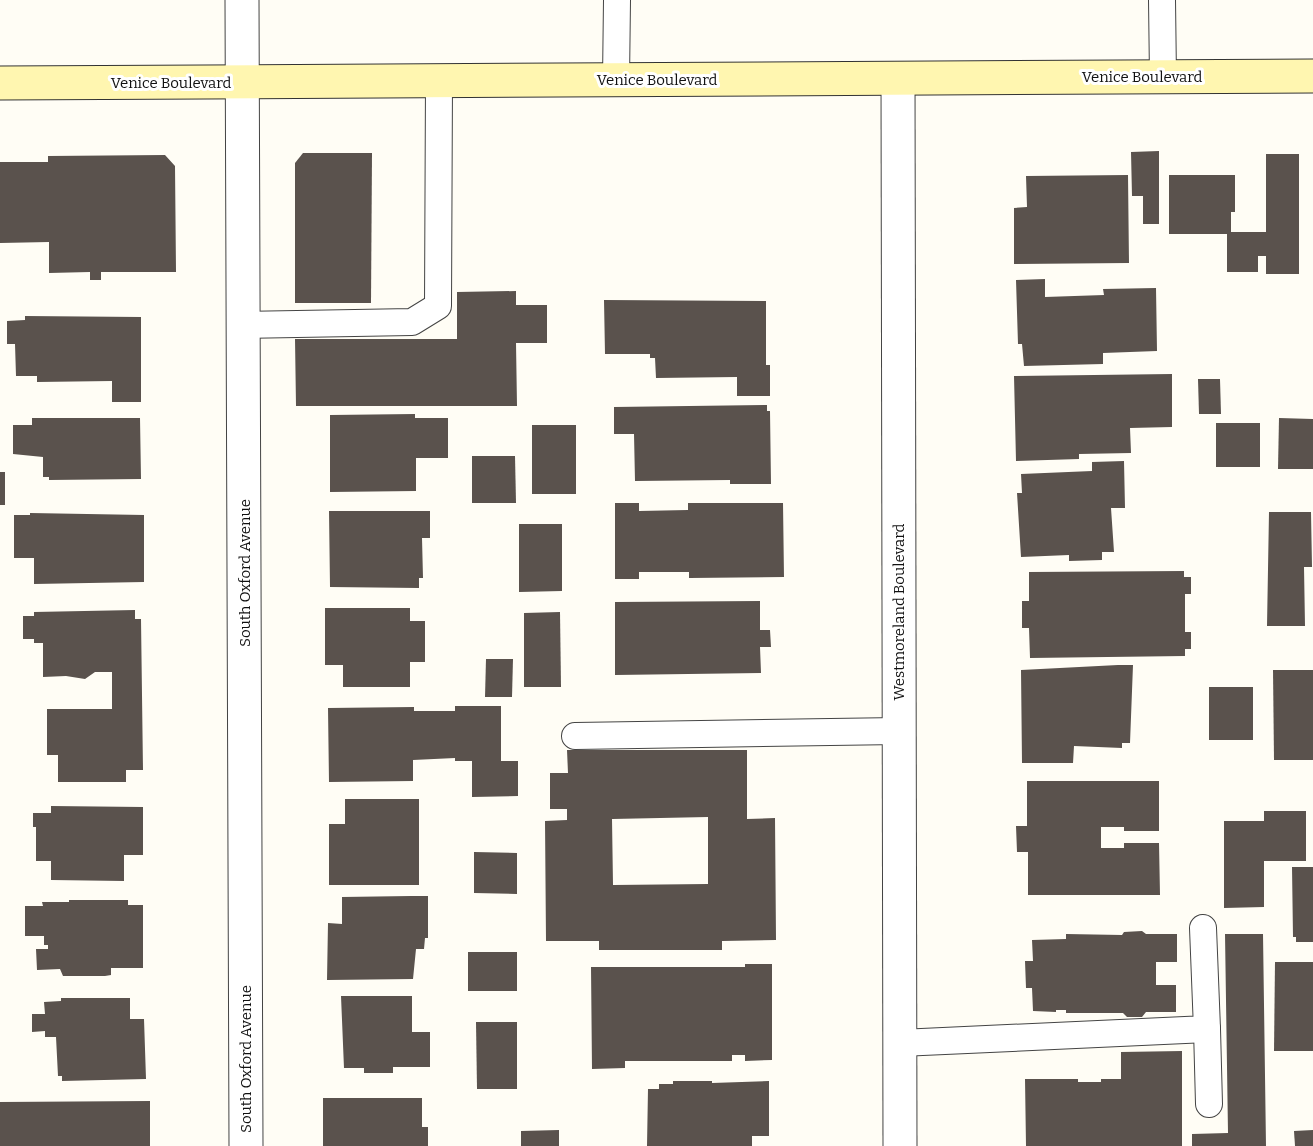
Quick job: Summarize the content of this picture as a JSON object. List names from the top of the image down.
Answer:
{
  "streets": {
    "main road": ["Venice Boulevard"],
    "street": ["South Oxford Avenue", "Westmoreland Boulevard"]
  },
  "crossings": [
    ["Venice Boulevard", "South Oxford Avenue"],
    ["Venice Boulevard", "Westmoreland Boulevard"]
  ]
}
